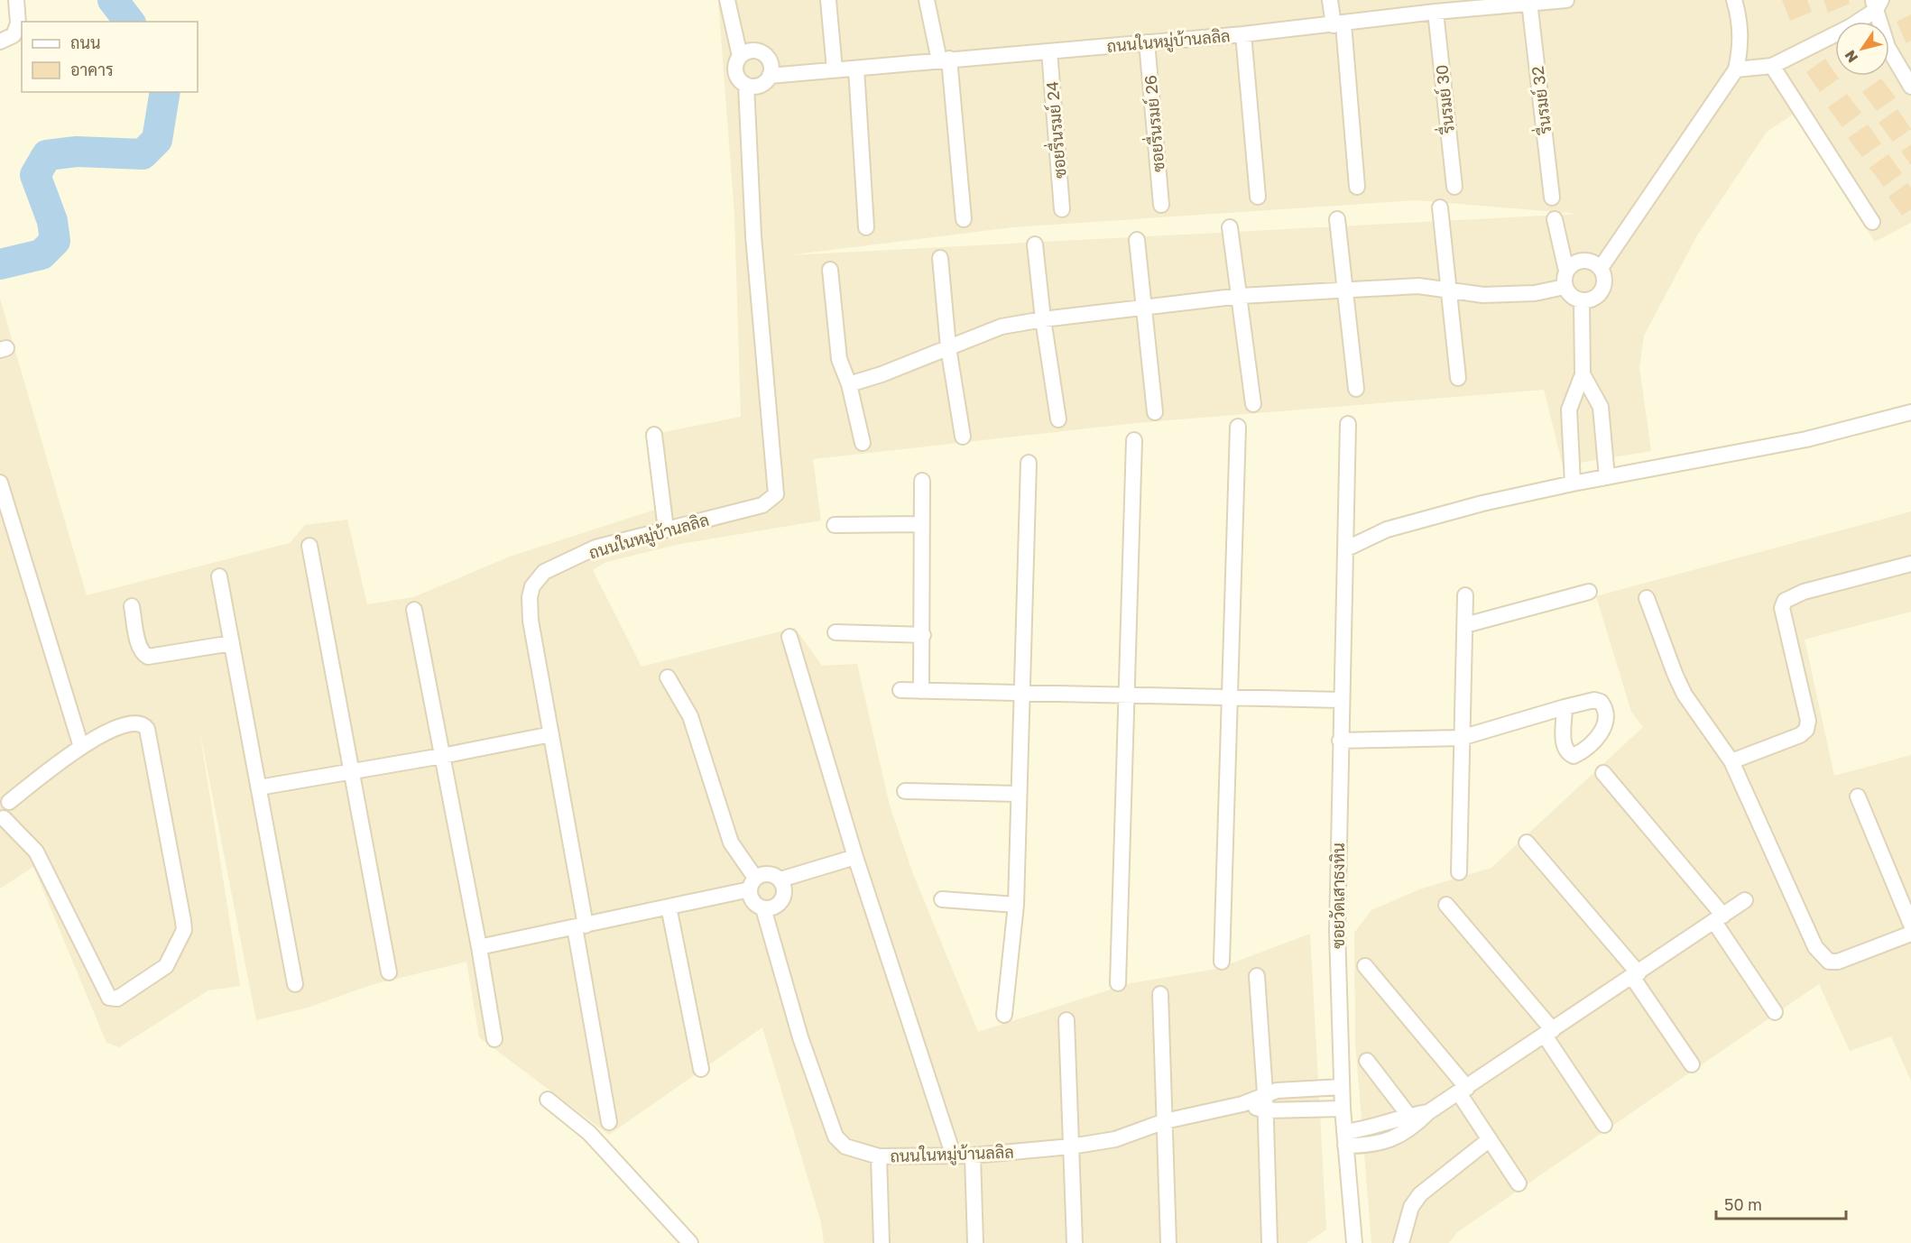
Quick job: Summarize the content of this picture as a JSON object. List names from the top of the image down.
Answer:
{
  "streets": {
    "street": [
      "ถนนในหมู่บ้านลลิล",
      "รื่นรมย์ 30",
      "รื่นรมย์ 32",
      "ซอยรื่นรมย์ 26",
      "ซอยรื่นรมย์ 24",
      "ซอยวัดเสาธงหิน"
    ]
  },
  "crossings": [
    ["ถนนในหมู่บ้านลลิล", "รื่นรมย์ 30"],
    ["ถนนในหมู่บ้านลลิล", "รื่นรมย์ 32"],
    ["ถนนในหมู่บ้านลลิล", "ซอยรื่นรมย์ 26"],
    ["ถนนในหมู่บ้านลลิล", "ซอยรื่นรมย์ 24"],
    ["ถนนในหมู่บ้านลลิล", "ซอยวัดเสาธงหิน"]
  ],
  "legend": ["ถนน", "อาคาร"],
  "scale_bar": "50 m",
  "north": "bottom left"
}
